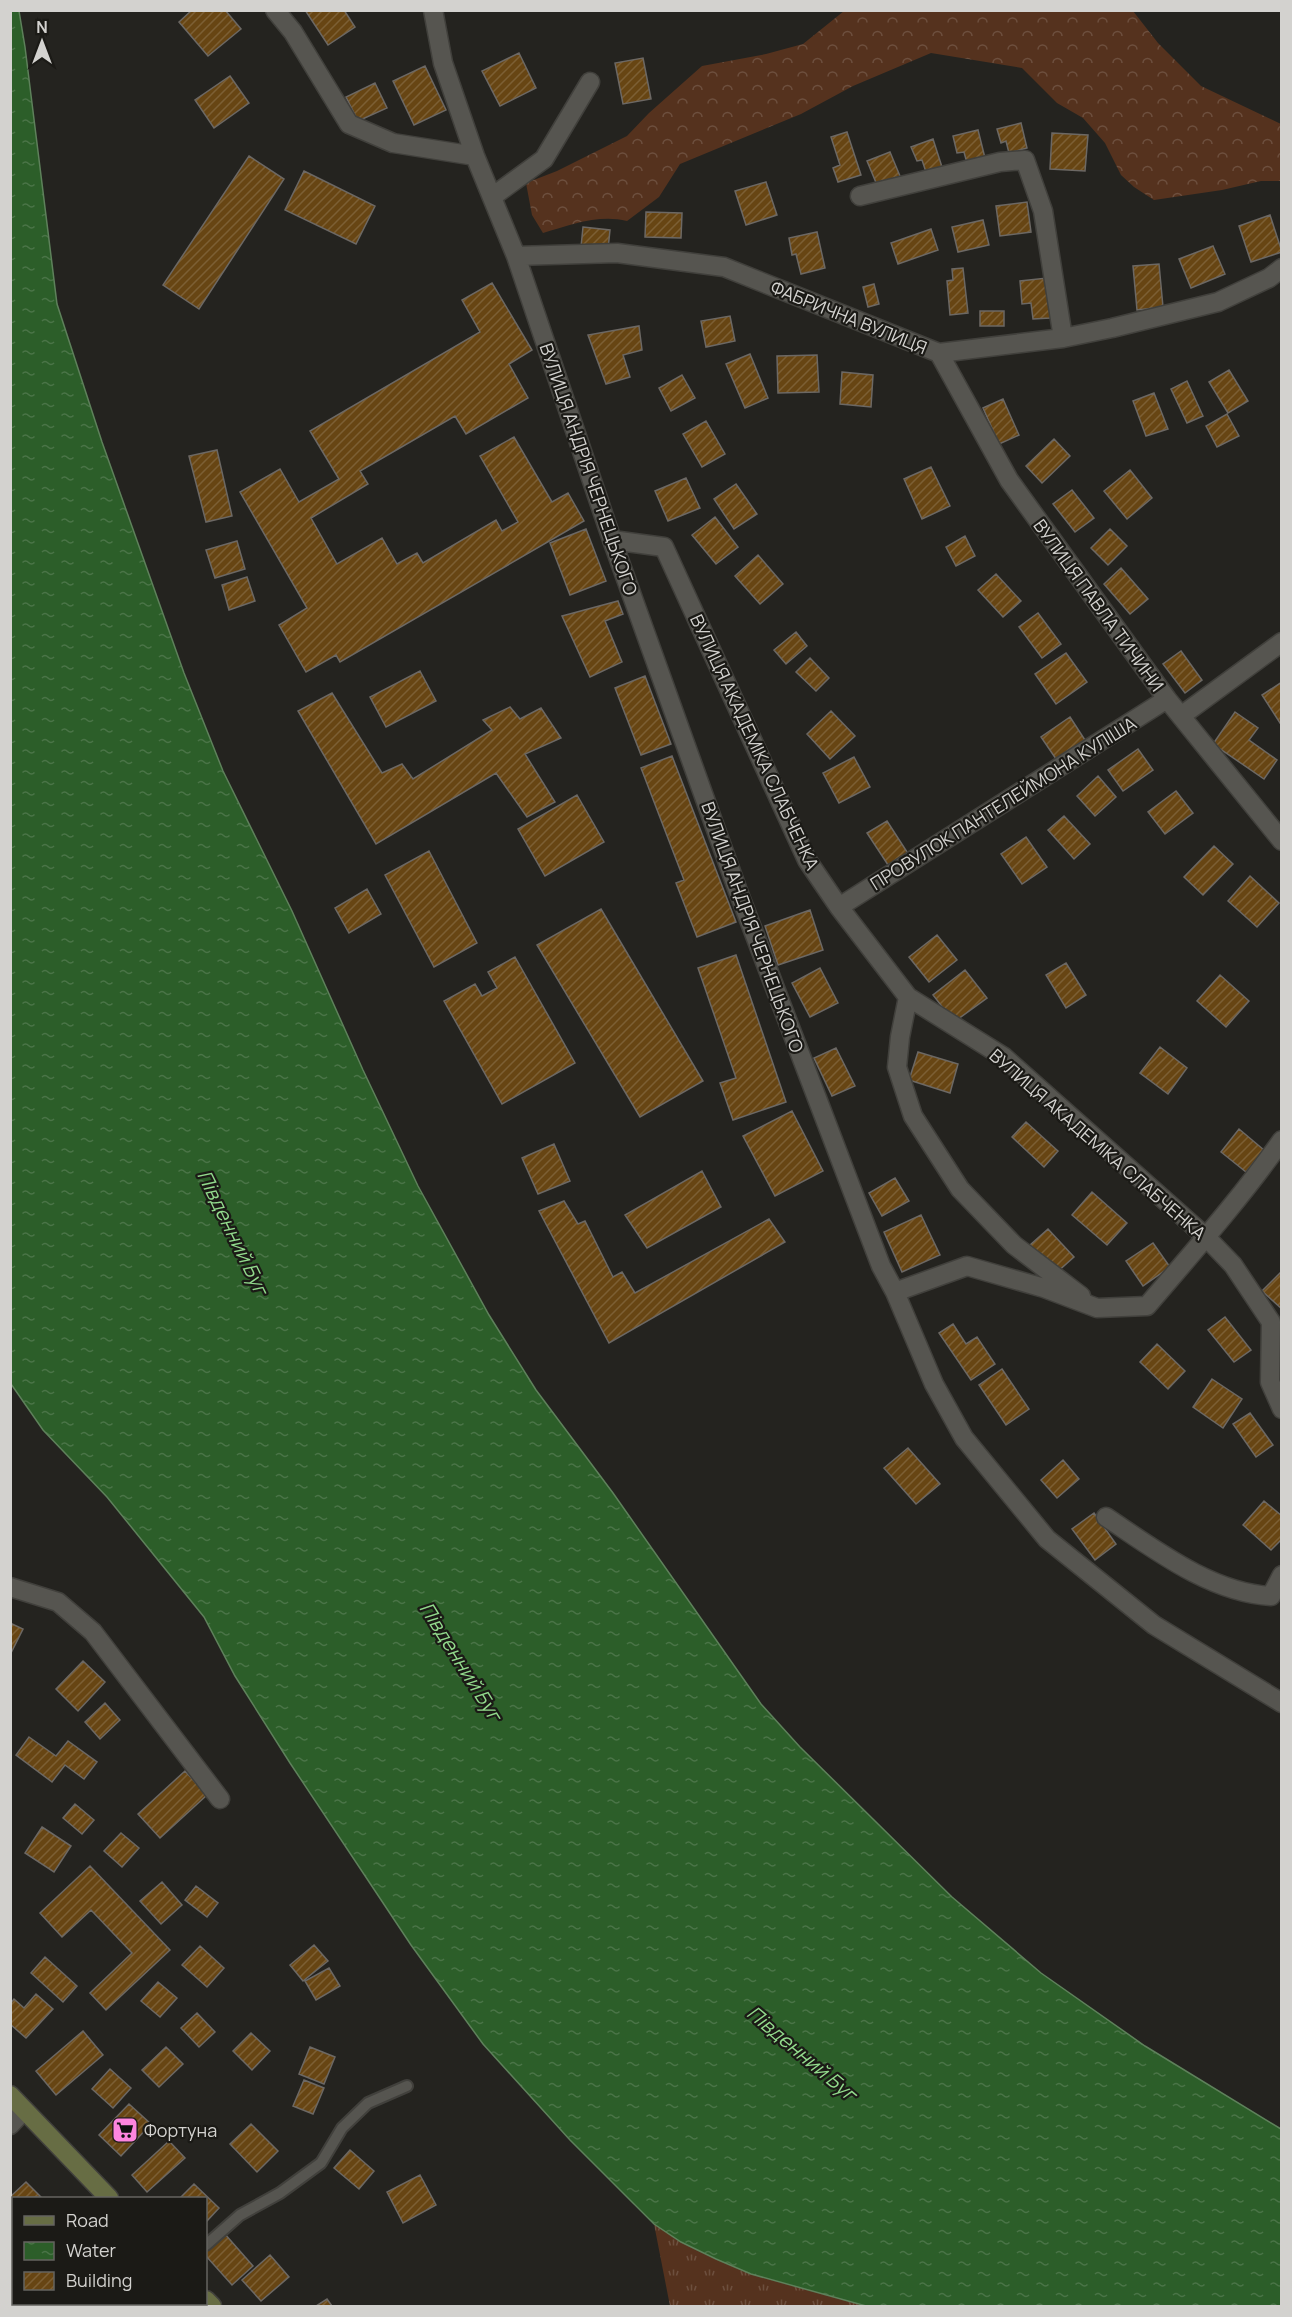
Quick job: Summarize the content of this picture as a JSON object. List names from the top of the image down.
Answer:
{
  "streets": {
    "street": [
      "ФАБРИЧНА ВУЛИЦЯ",
      "ВУЛИЦЯ АНДРІЯ ЧЕРНЕЦЬКОГО",
      "ВУЛИЦЯ ПАВЛА ТИЧИНИ",
      "ВУЛИЦЯ АКАДЕМІКА СЛАБЧЕНКА",
      "ПРОВУЛОК ПАНТЕЛЕЙМОНА КУЛІША"
    ]
  },
  "crossings": [
    ["ФАБРИЧНА ВУЛИЦЯ", "ВУЛИЦЯ АНДРІЯ ЧЕРНЕЦЬКОГО"],
    ["ФАБРИЧНА ВУЛИЦЯ", "ВУЛИЦЯ ПАВЛА ТИЧИНИ"],
    ["ВУЛИЦЯ АНДРІЯ ЧЕРНЕЦЬКОГО", "ВУЛИЦЯ АКАДЕМІКА СЛАБЧЕНКА"],
    ["ВУЛИЦЯ ПАВЛА ТИЧИНИ", "ПРОВУЛОК ПАНТЕЛЕЙМОНА КУЛІША"],
    ["ВУЛИЦЯ АКАДЕМІКА СЛАБЧЕНКА", "ПРОВУЛОК ПАНТЕЛЕЙМОНА КУЛІША"]
  ],
  "water": ["Південний Буг"],
  "places": {
    "supermarket": ["Фортуна"]
  },
  "legend": ["Road", "Water", "Building"],
  "north": "top"
}
